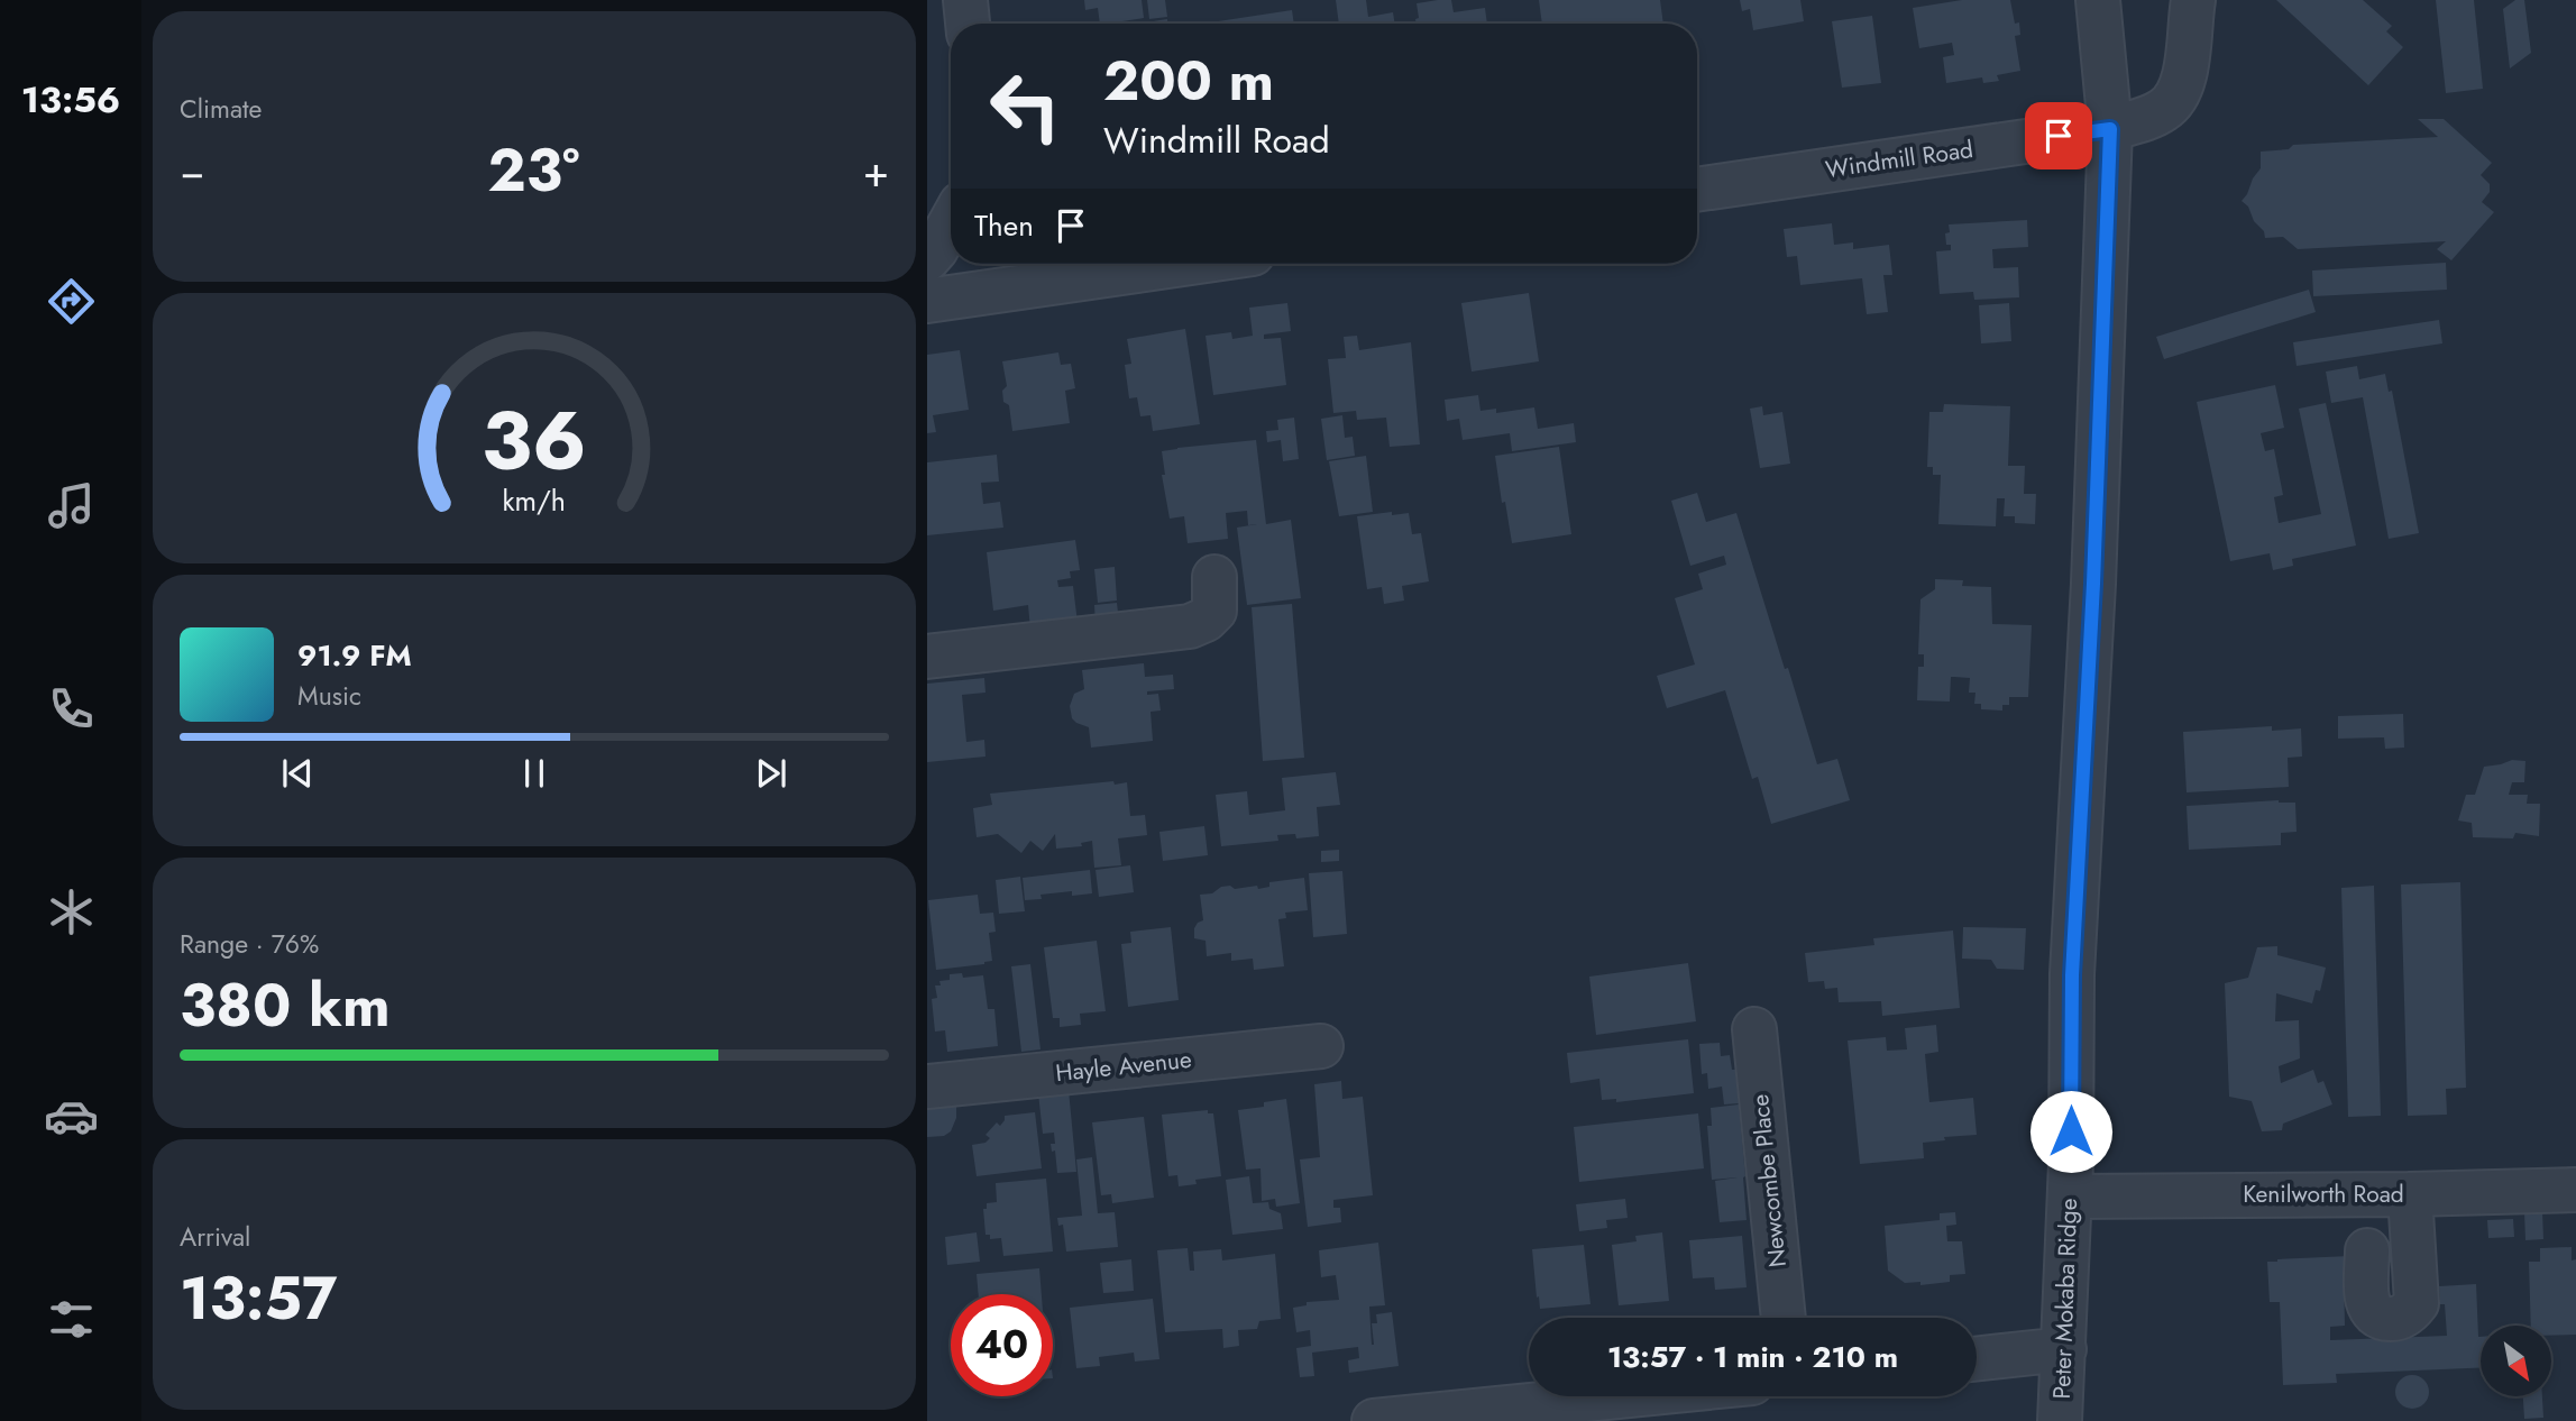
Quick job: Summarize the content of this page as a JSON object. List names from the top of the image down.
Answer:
{
  "streets": {
    "street": [
      "Windmill Road",
      "Hayle Avenue",
      "Newcombe Place",
      "Kenilworth Road",
      "Peter Mokaba Ridge"
    ]
  },
  "crossings": [
    ["Windmill Road", "Peter Mokaba Ridge"],
    ["Kenilworth Road", "Peter Mokaba Ridge"]
  ],
  "north": "bottom right",
  "page": {
    "tabs": "13:56",
    "tile": [
      "Climate",
      ["Range · 76%", "380 km"],
      ["Arrival", "13:57"]
    ],
    "turn": ["200 m", "Windmill Road"],
    "heat": ["−", "23°", "+"],
    "then": "Then",
    "song": ["91.9 FM", "Music"],
    "limit": "40",
    "trip": "13:57 · 1 min · 210 m",
    "gauge": ["36", "km/h"]
  }
}
